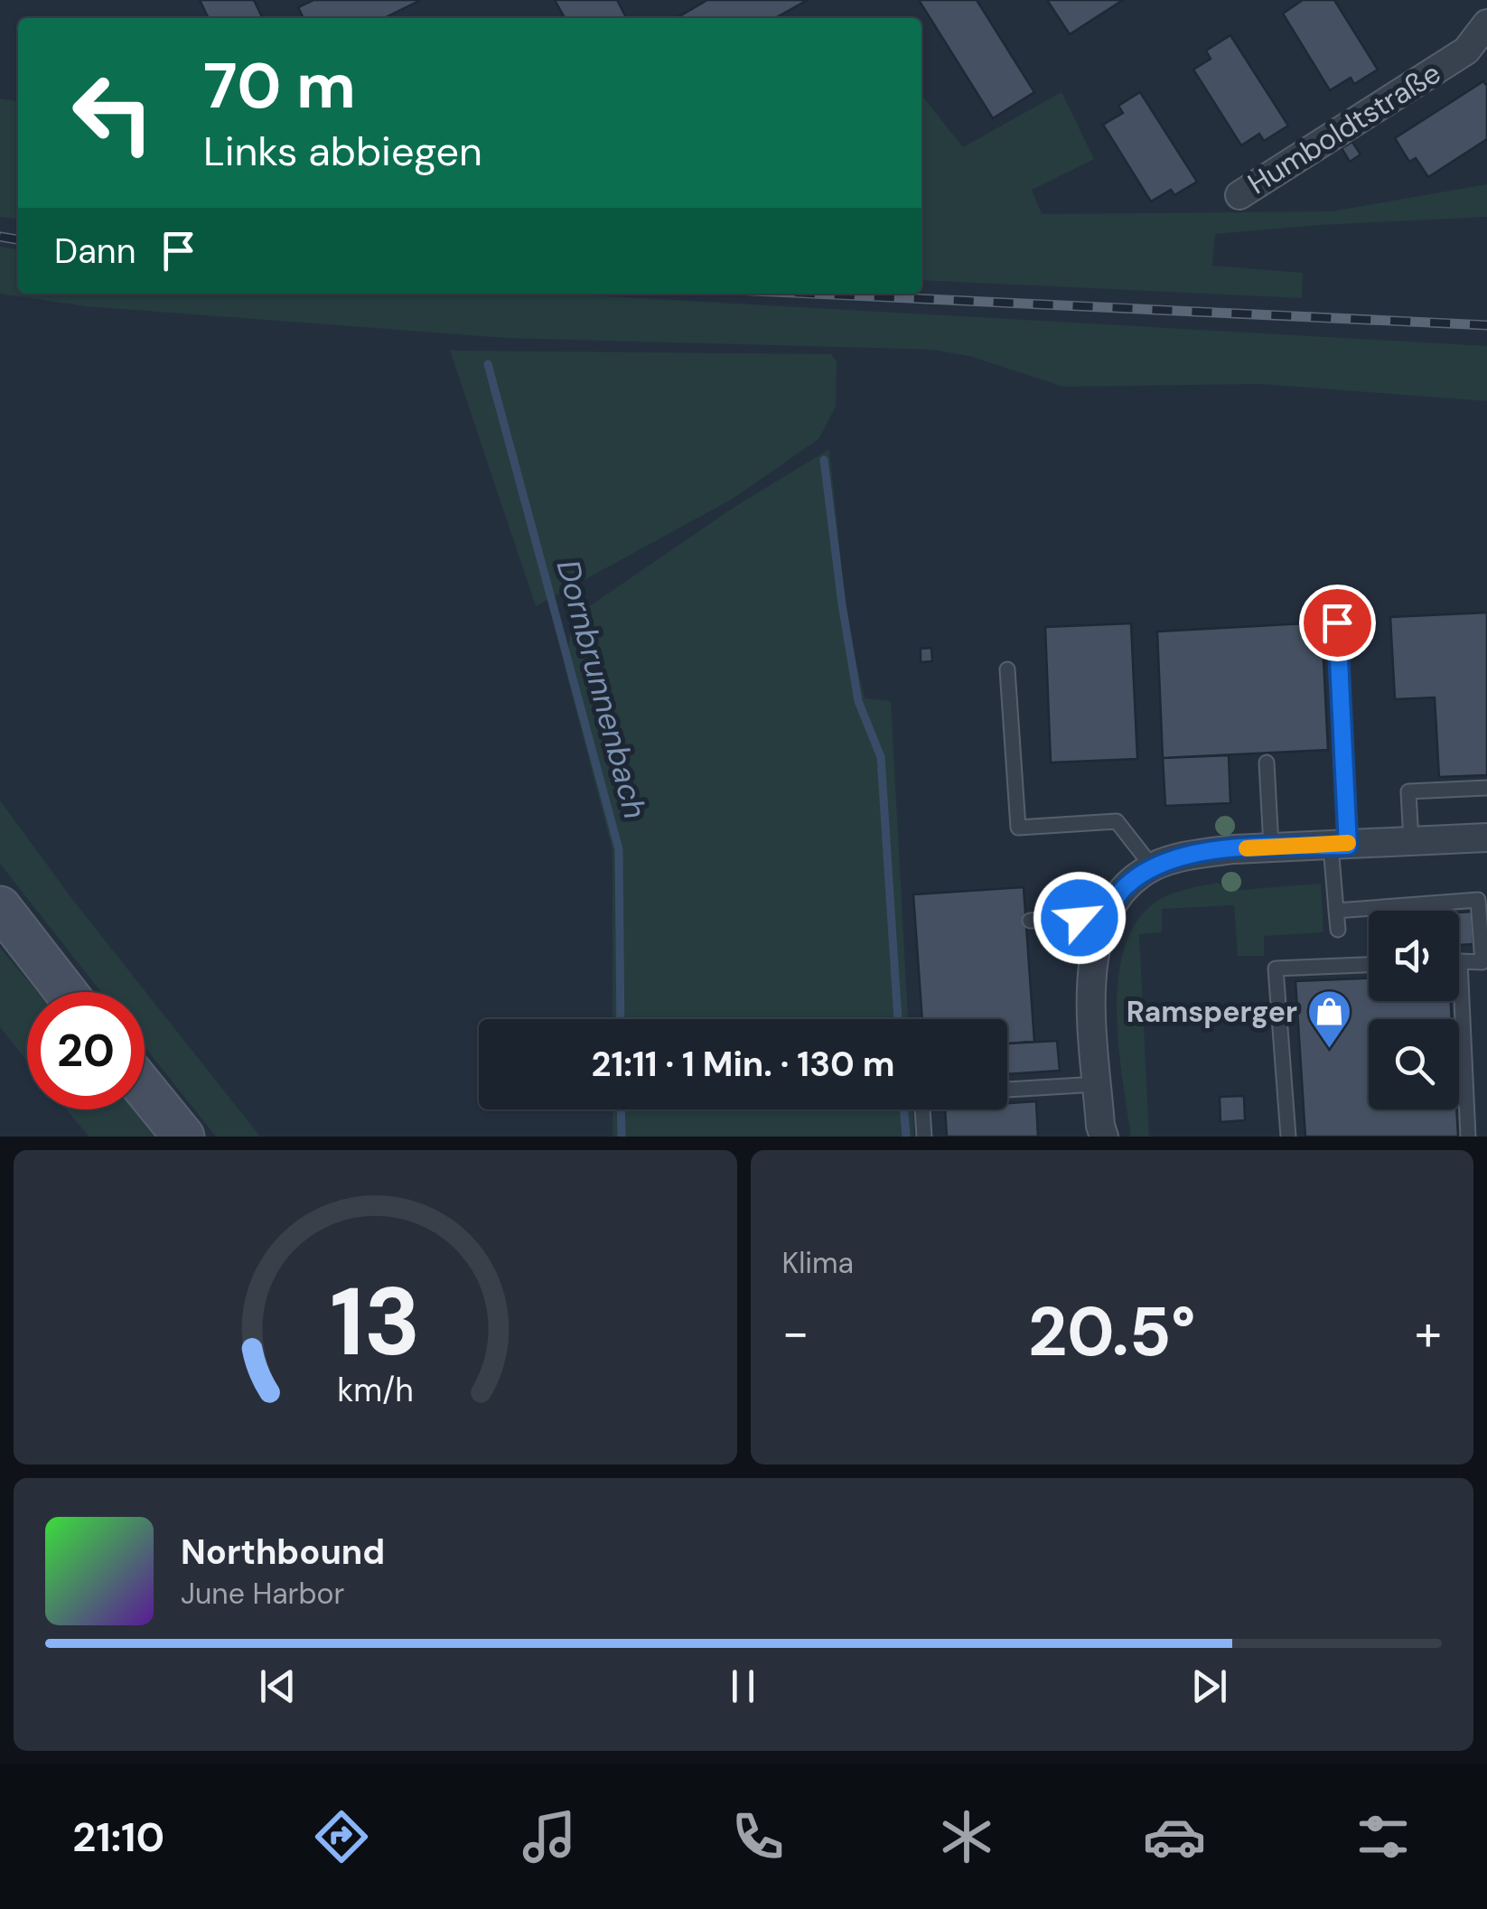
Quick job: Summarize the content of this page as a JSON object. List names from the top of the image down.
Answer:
{
  "streets": {
    "street": ["Humboldtstraße"]
  },
  "water": ["Dornbrunnenbach"],
  "places": {
    "shop": ["Ramsperger"]
  },
  "page": {
    "turn": ["70 m", "Links abbiegen"],
    "then": "Dann",
    "limit": "20",
    "trip": "21:11 · 1 Min. · 130 m",
    "tile": "Klima",
    "heat": ["−", "20.5°", "+"],
    "song": ["Northbound", "June Harbor"],
    "tabs": "21:10",
    "gauge": ["13", "km/h"]
  }
}
